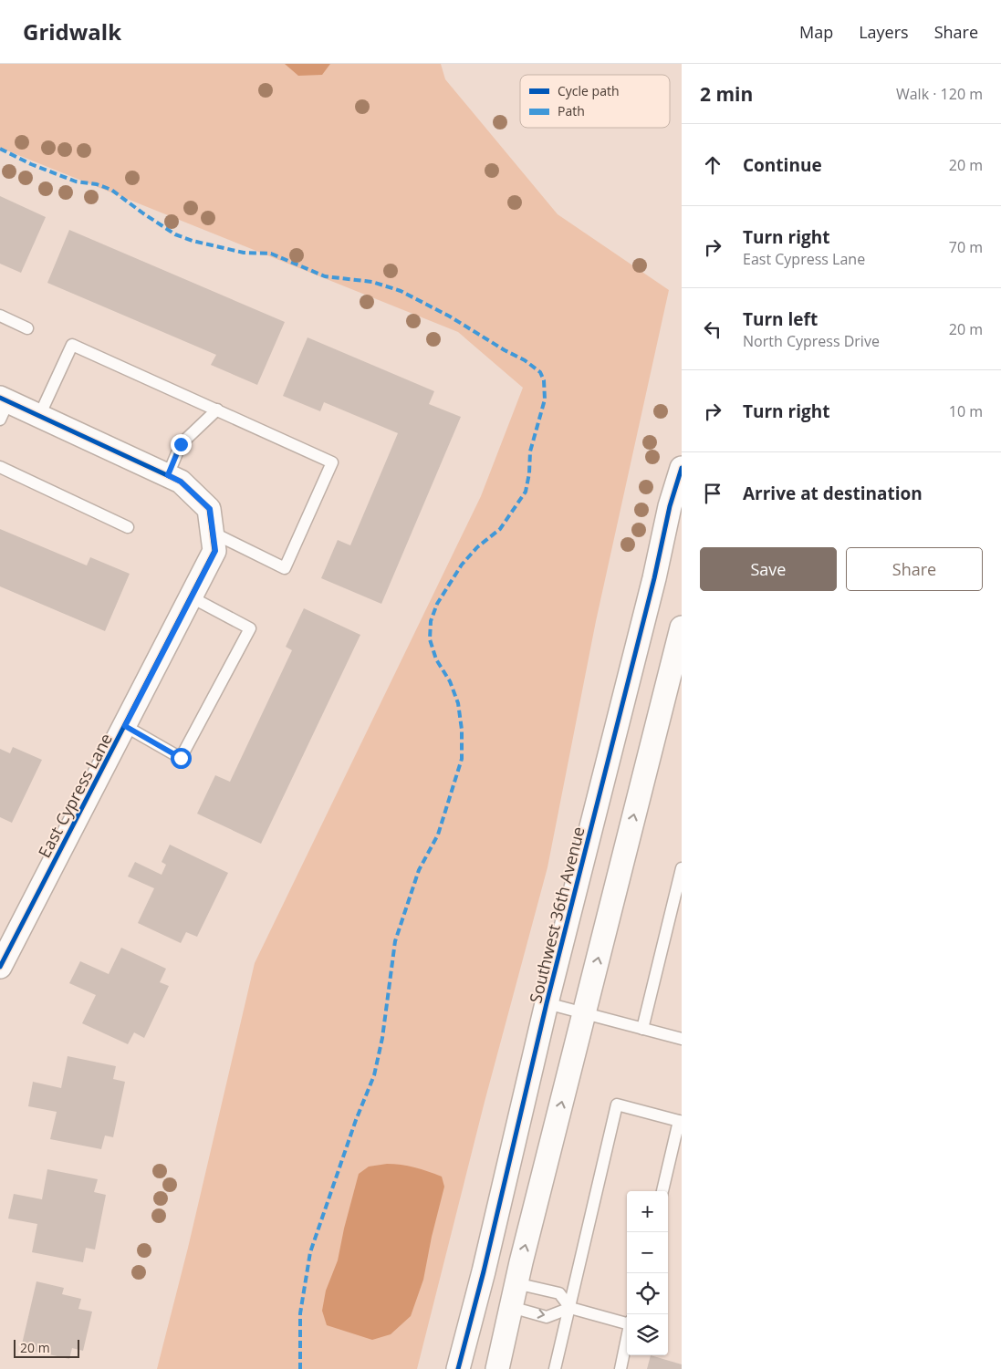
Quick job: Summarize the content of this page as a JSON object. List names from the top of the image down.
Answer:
{
  "streets": {
    "street": ["East Cypress Lane", "Southwest 36th Avenue"]
  },
  "legend": ["Cycle path", "Path"],
  "scale_bar": "20 m",
  "page": {
    "header": "Gridwalk",
    "nav": ["Map", "Layers", "Share"],
    "heading": ["2 min", "Walk · 120 m"],
    "list": [
      ["Continue", "20 m"],
      ["Turn right", "East Cypress Lane", "70 m"],
      ["Turn left", "North Cypress Drive", "20 m"],
      ["Turn right", "10 m"],
      "Arrive at destination"
    ],
    "buttons": ["Save", "Share"],
    "map_buttons": ["+", "−"],
    "scale": "20 m"
  }
}
